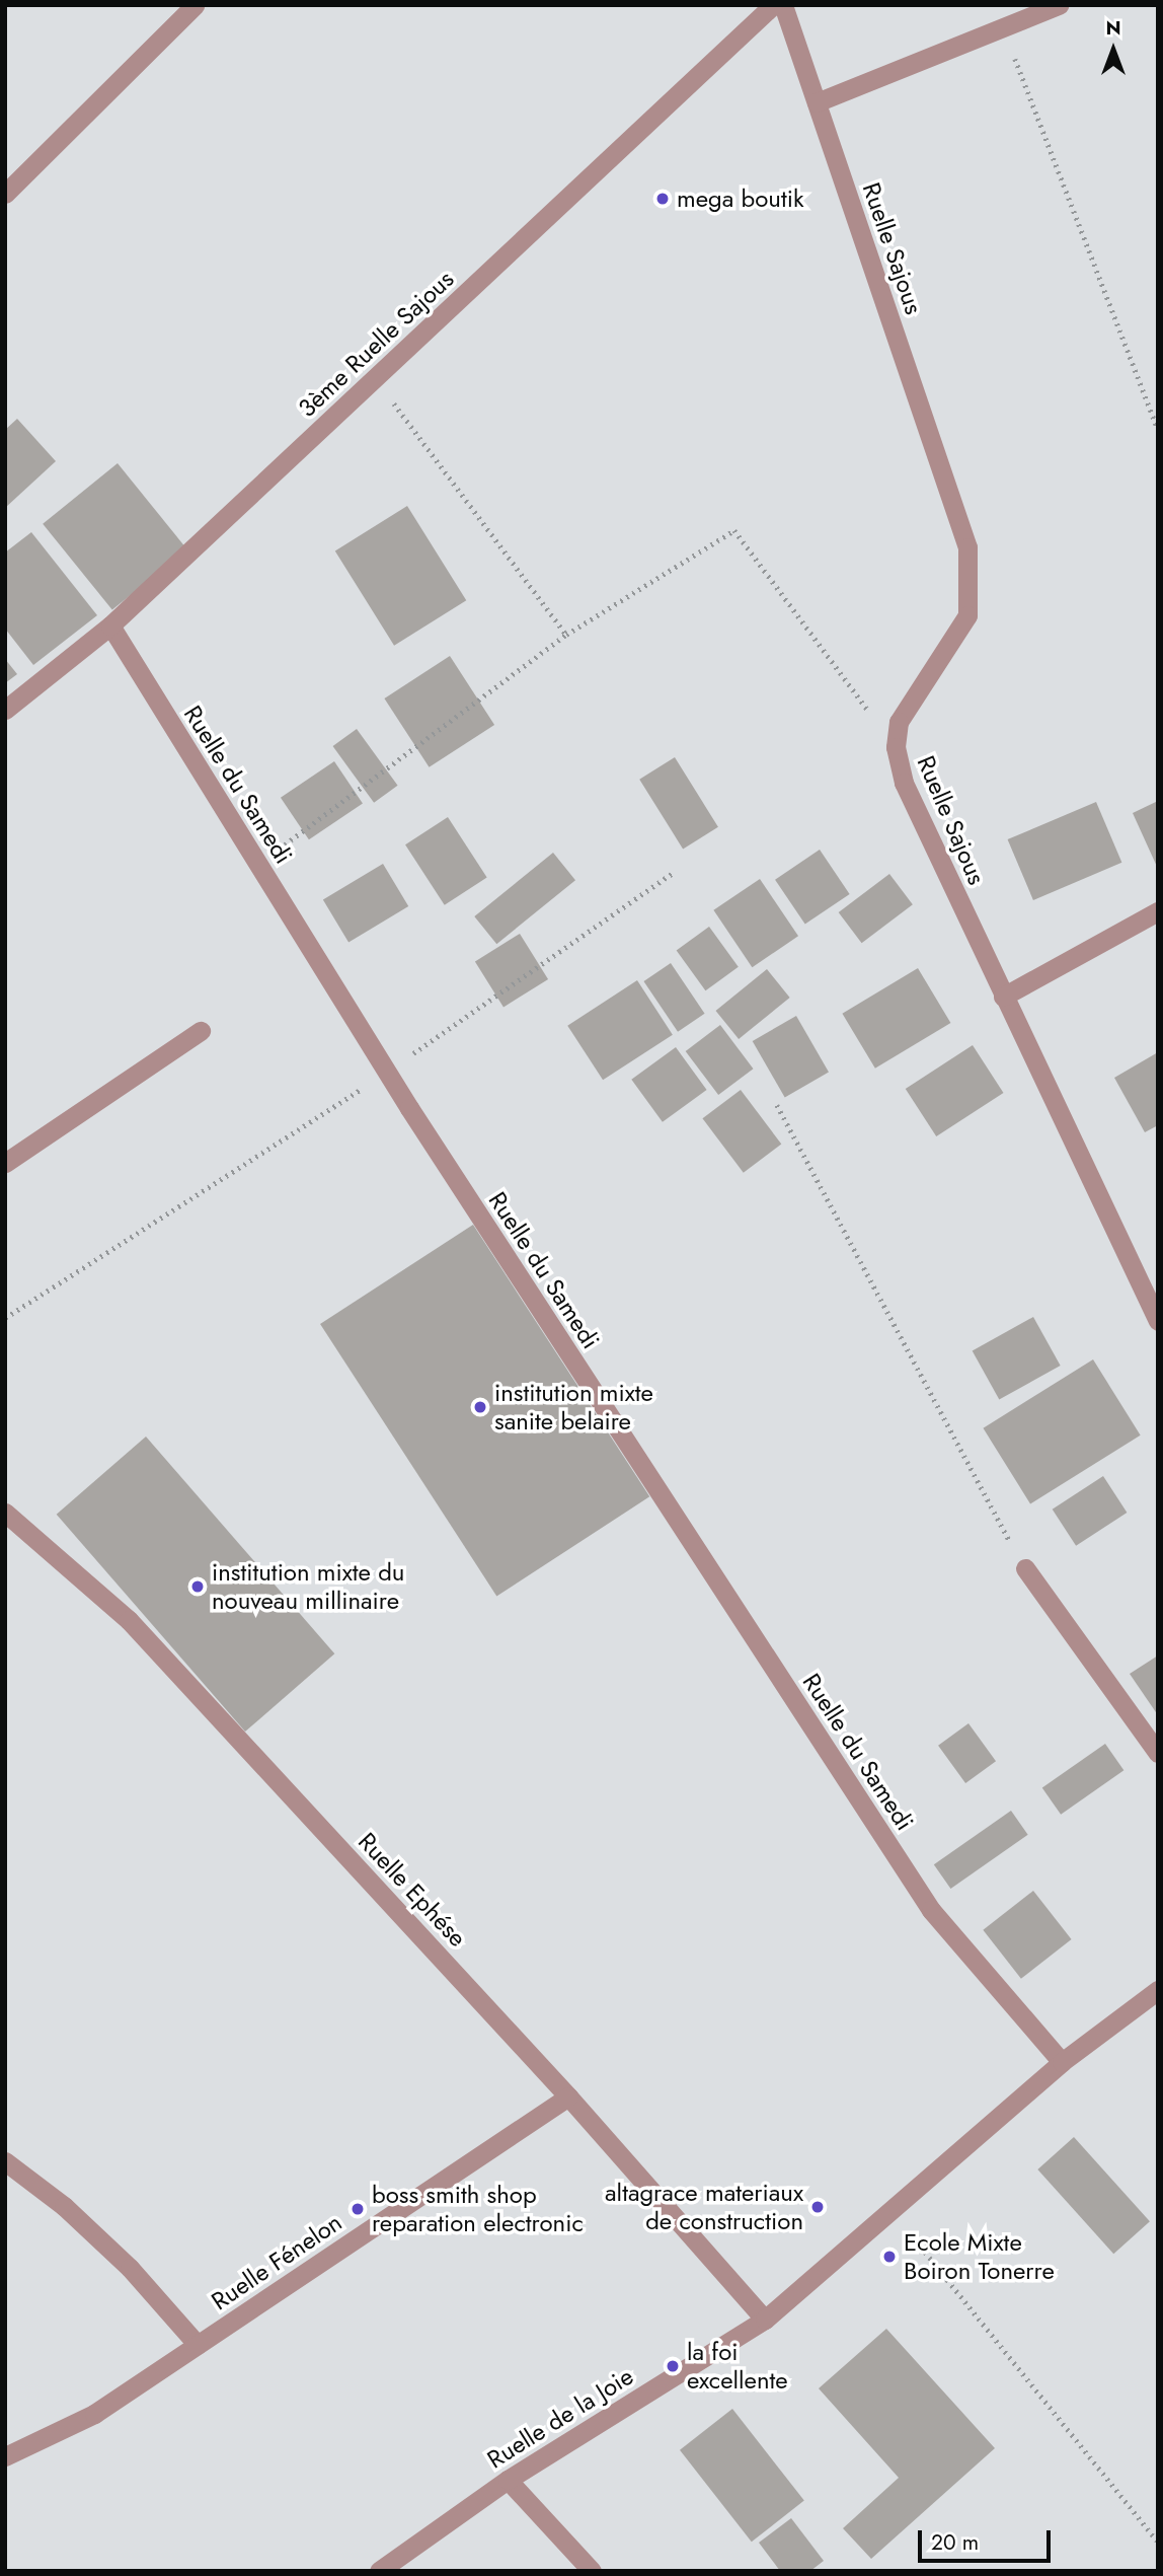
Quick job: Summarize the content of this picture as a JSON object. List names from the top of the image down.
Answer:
{
  "streets": {
    "street": [
      "Ruelle Sajous",
      "3ème Ruelle Sajous",
      "Ruelle du Samedi",
      "Ruelle Ephése",
      "Ruelle Fénelon",
      "Ruelle de la Joie"
    ]
  },
  "crossings": [
    ["3ème Ruelle Sajous", "Ruelle du Samedi"],
    ["Ruelle du Samedi", "Ruelle de la Joie"],
    ["Ruelle Ephése", "Ruelle Fénelon"],
    ["Ruelle Ephése", "Ruelle de la Joie"]
  ],
  "places": [
    "mega boutik",
    "institution mixte sanite belaire",
    "institution mixte du nouveau millinaire",
    "altagrace materiaux de construction",
    "boss smith shop reparation electronic",
    "Ecole Mixte Boiron Tonerre",
    "la foi excellente"
  ],
  "scale_bar": "20 m",
  "north": "top"
}
